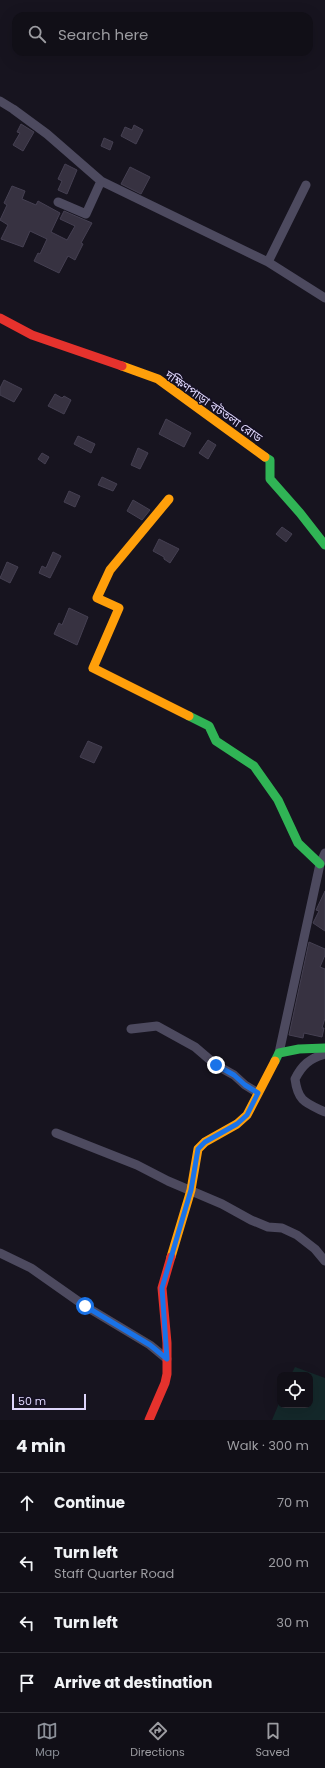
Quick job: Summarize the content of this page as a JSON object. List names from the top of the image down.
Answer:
{
  "streets": {
    "street": ["দক্ষিণপাড়া বটতলা রোড"]
  },
  "scale_bar": "50 m",
  "page": {
    "search": "Search here",
    "scale": "50 m",
    "heading": ["4 min", "Walk · 300 m"],
    "list": [
      ["Continue", "70 m"],
      ["Turn left", "Staff Quarter Road", "200 m"],
      ["Turn left", "30 m"],
      "Arrive at destination"
    ],
    "nav": ["Map", "Directions", "Saved"]
  }
}
